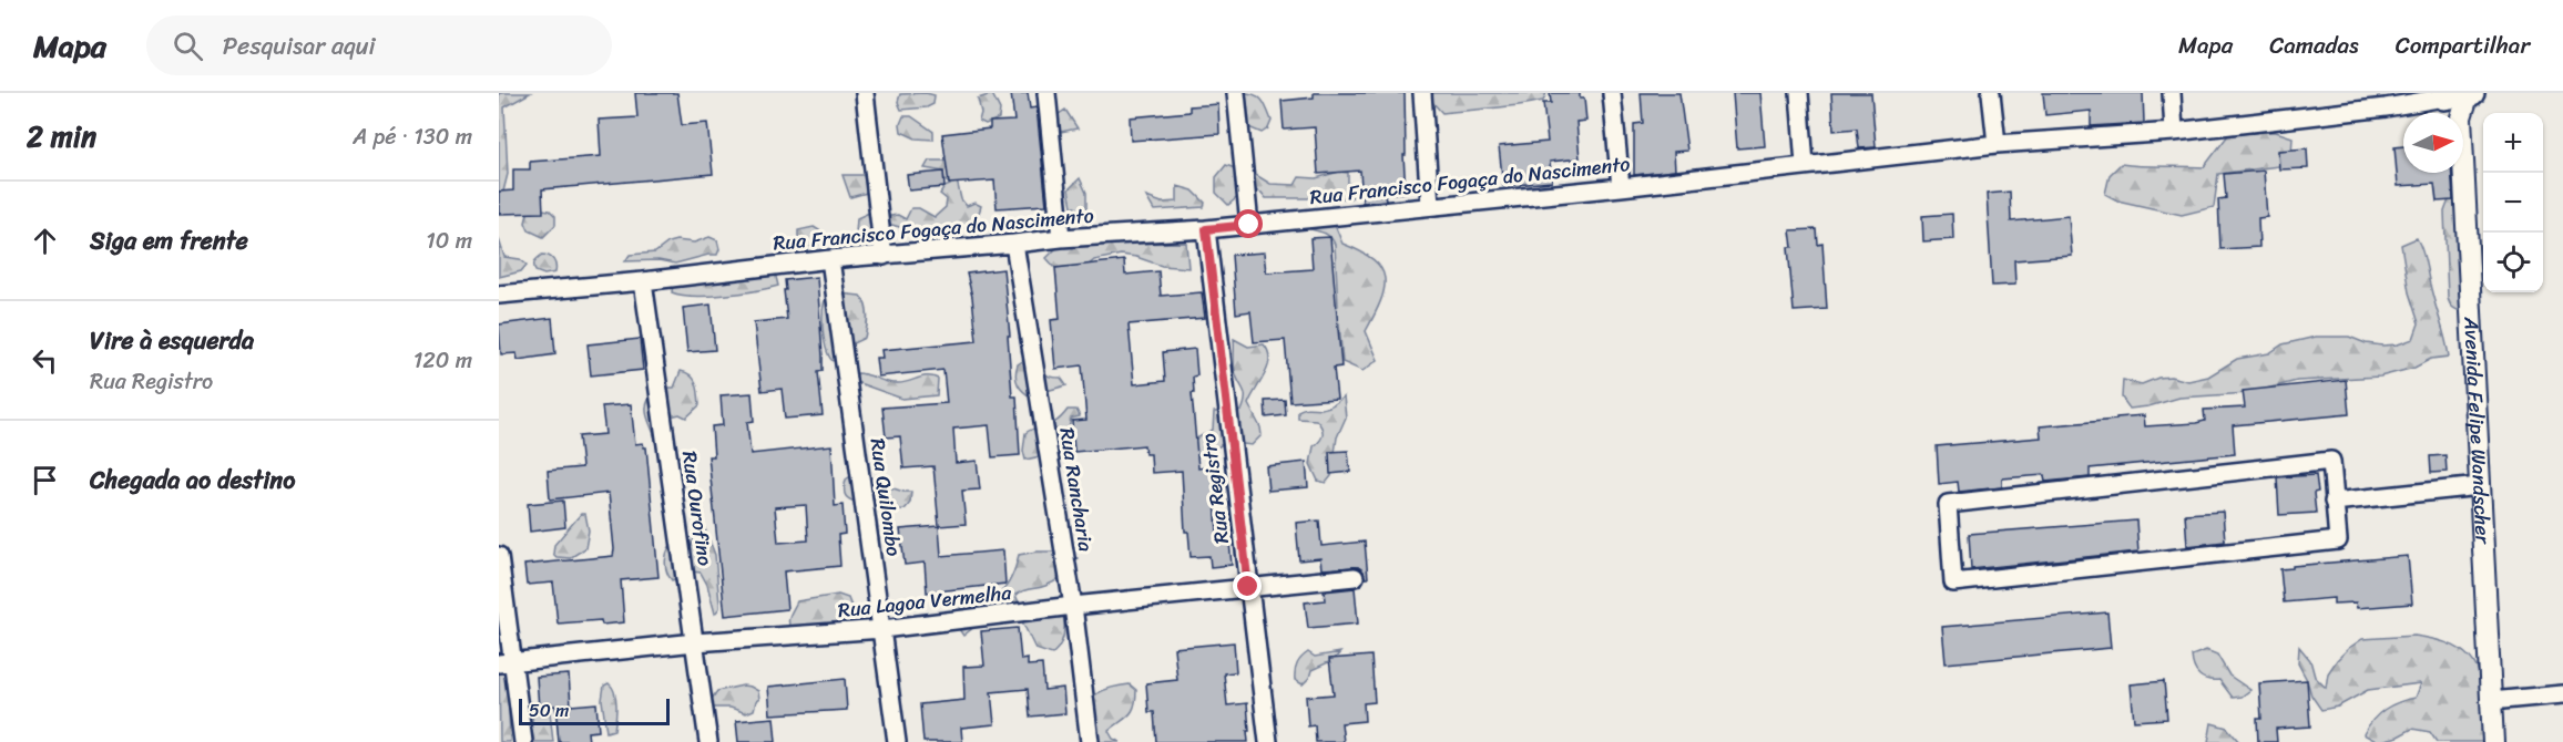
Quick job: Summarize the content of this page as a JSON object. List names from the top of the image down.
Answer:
{
  "streets": {
    "street": [
      "Rua Francisco Fogaça do Nascimento",
      "Avenida Felipe Wandscher",
      "Rua Registro",
      "Rua Rancharia",
      "Rua Quilombo",
      "Rua Ourofino",
      "Rua Lagoa Vermelha"
    ]
  },
  "crossings": [
    ["Rua Francisco Fogaça do Nascimento", "Rua Registro"],
    ["Rua Francisco Fogaça do Nascimento", "Rua Rancharia"],
    ["Rua Francisco Fogaça do Nascimento", "Rua Quilombo"],
    ["Rua Francisco Fogaça do Nascimento", "Rua Ourofino"],
    ["Rua Registro", "Rua Lagoa Vermelha"],
    ["Rua Rancharia", "Rua Lagoa Vermelha"],
    ["Rua Quilombo", "Rua Lagoa Vermelha"],
    ["Rua Ourofino", "Rua Lagoa Vermelha"]
  ],
  "scale_bar": "50 m",
  "north": "right",
  "page": {
    "header": "Mapa",
    "search": "Pesquisar aqui",
    "nav": ["Mapa", "Camadas", "Compartilhar"],
    "heading": ["2 min", "A pé · 130 m"],
    "map_buttons": ["+", "−"],
    "list": [
      ["Siga em frente", "10 m"],
      ["Vire à esquerda", "Rua Registro", "120 m"],
      "Chegada ao destino"
    ],
    "scale": "50 m"
  }
}
